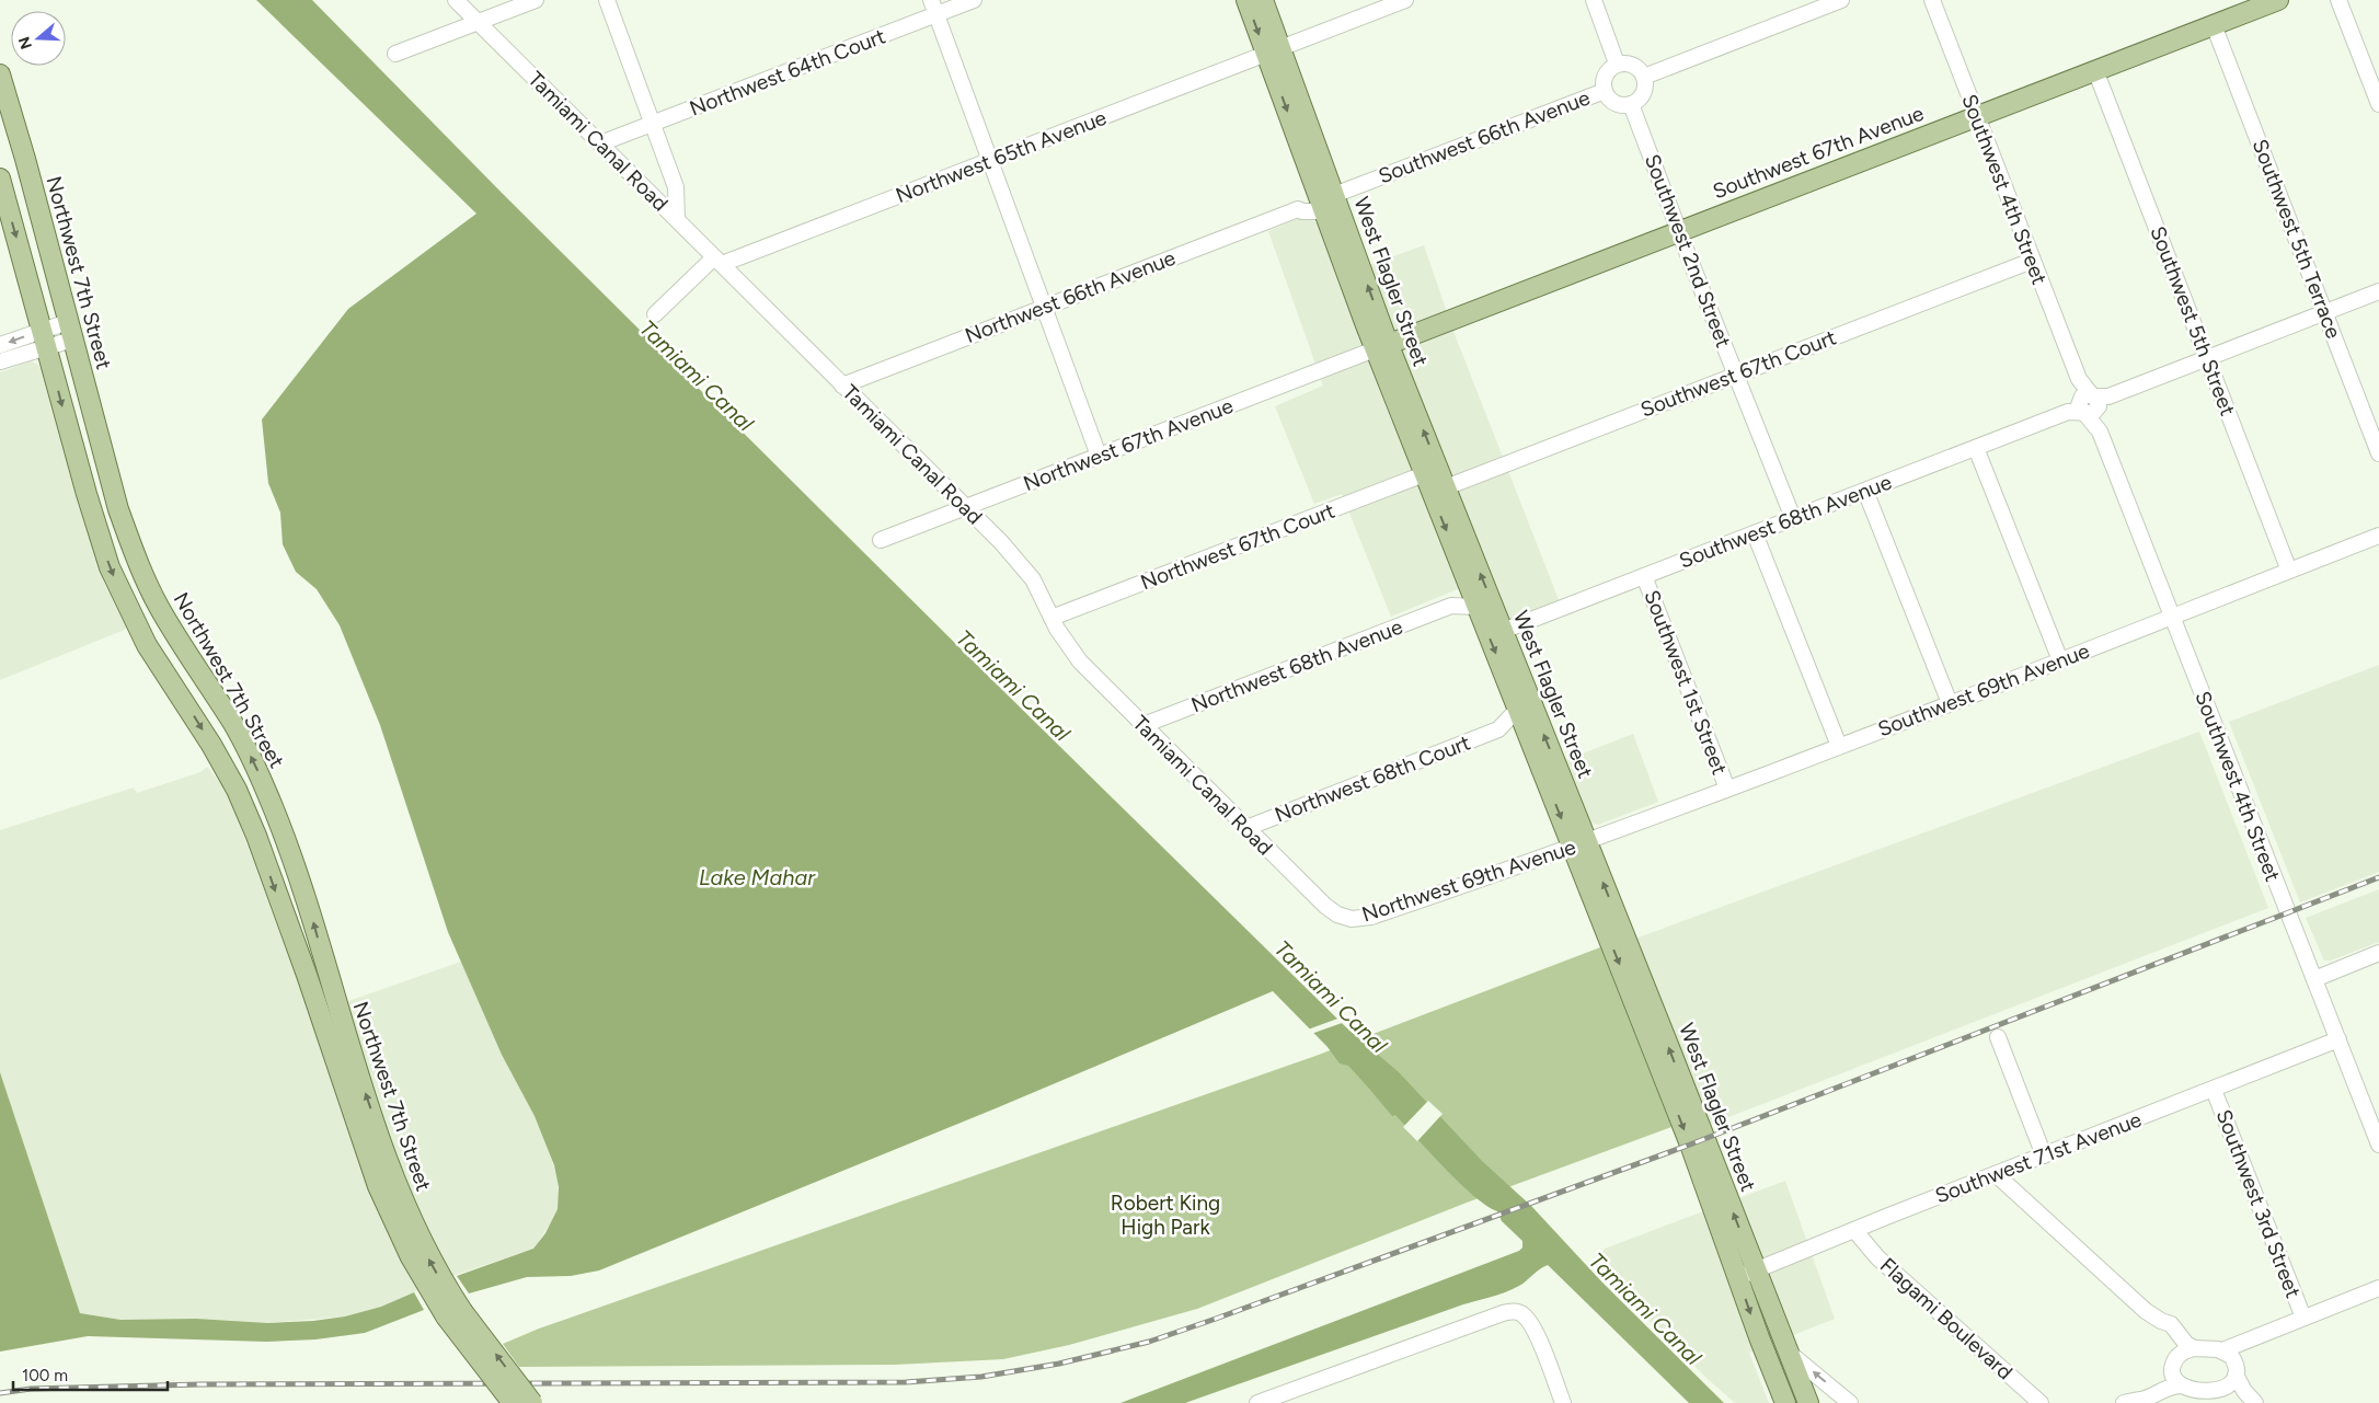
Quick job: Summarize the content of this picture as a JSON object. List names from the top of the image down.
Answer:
{
  "streets": {
    "main road": ["Southwest 67th Avenue", "Northwest 7th Street", "West Flagler Street"],
    "street": [
      "Northwest 64th Court",
      "Southwest 66th Avenue",
      "Tamiami Canal Road",
      "Northwest 65th Avenue",
      "Southwest 4th Street",
      "Southwest 5th Terrace",
      "Southwest 2nd Street",
      "Northwest 66th Avenue",
      "Southwest 5th Street",
      "Southwest 67th Court",
      "Northwest 67th Avenue",
      "Southwest 68th Avenue",
      "Northwest 67th Court",
      "Northwest 68th Avenue",
      "Southwest 1st Street",
      "Southwest 69th Avenue",
      "Northwest 68th Court",
      "Northwest 69th Avenue",
      "Southwest 71st Avenue",
      "Southwest 3rd Street",
      "Flagami Boulevard"
    ]
  },
  "crossings": [
    ["Northwest 64th Court", "Tamiami Canal Road"],
    ["Southwest 66th Avenue", "Southwest 2nd Street"],
    ["Southwest 66th Avenue", "West Flagler Street"],
    ["Southwest 66th Avenue", "Northwest 66th Avenue"],
    ["Tamiami Canal Road", "Northwest 65th Avenue"],
    ["Tamiami Canal Road", "Northwest 66th Avenue"],
    ["Tamiami Canal Road", "Northwest 67th Avenue"],
    ["Tamiami Canal Road", "Northwest 67th Court"],
    ["Tamiami Canal Road", "Northwest 68th Avenue"],
    ["Tamiami Canal Road", "Northwest 68th Court"],
    ["Tamiami Canal Road", "Northwest 69th Avenue"],
    ["Southwest 67th Avenue", "Southwest 4th Street"],
    ["Southwest 67th Avenue", "Southwest 5th Terrace"],
    ["Southwest 67th Avenue", "Southwest 2nd Street"],
    ["Southwest 67th Avenue", "West Flagler Street"],
    ["Southwest 67th Avenue", "Southwest 5th Street"],
    ["Southwest 67th Avenue", "Northwest 67th Avenue"],
    ["Northwest 65th Avenue", "West Flagler Street"],
    ["Southwest 4th Street", "Southwest 67th Court"],
    ["Southwest 4th Street", "Southwest 68th Avenue"],
    ["Southwest 4th Street", "Southwest 69th Avenue"],
    ["Southwest 4th Street", "Southwest 71st Avenue"],
    ["Southwest 5th Terrace", "Southwest 68th Avenue"],
    ["Southwest 2nd Street", "Southwest 67th Court"],
    ["Southwest 2nd Street", "Southwest 68th Avenue"],
    ["West Flagler Street", "Northwest 66th Avenue"],
    ["West Flagler Street", "Southwest 67th Court"],
    ["West Flagler Street", "Northwest 67th Avenue"],
    ["West Flagler Street", "Southwest 68th Avenue"],
    ["West Flagler Street", "Northwest 67th Court"],
    ["West Flagler Street", "Northwest 68th Avenue"],
    ["West Flagler Street", "Southwest 69th Avenue"],
    ["West Flagler Street", "Northwest 68th Court"],
    ["West Flagler Street", "Northwest 69th Avenue"],
    ["West Flagler Street", "Southwest 71st Avenue"],
    ["Southwest 5th Street", "Southwest 68th Avenue"],
    ["Southwest 5th Street", "Southwest 69th Avenue"],
    ["Southwest 68th Avenue", "Southwest 1st Street"],
    ["Southwest 1st Street", "Southwest 69th Avenue"],
    ["Southwest 69th Avenue", "Northwest 69th Avenue"],
    ["Southwest 71st Avenue", "Southwest 3rd Street"],
    ["Southwest 71st Avenue", "Flagami Boulevard"]
  ],
  "water": ["Tamiami Canal", "Lake Mahar"],
  "parks": ["Robert King High Park"],
  "scale_bar": "100 m",
  "north": "left"
}
